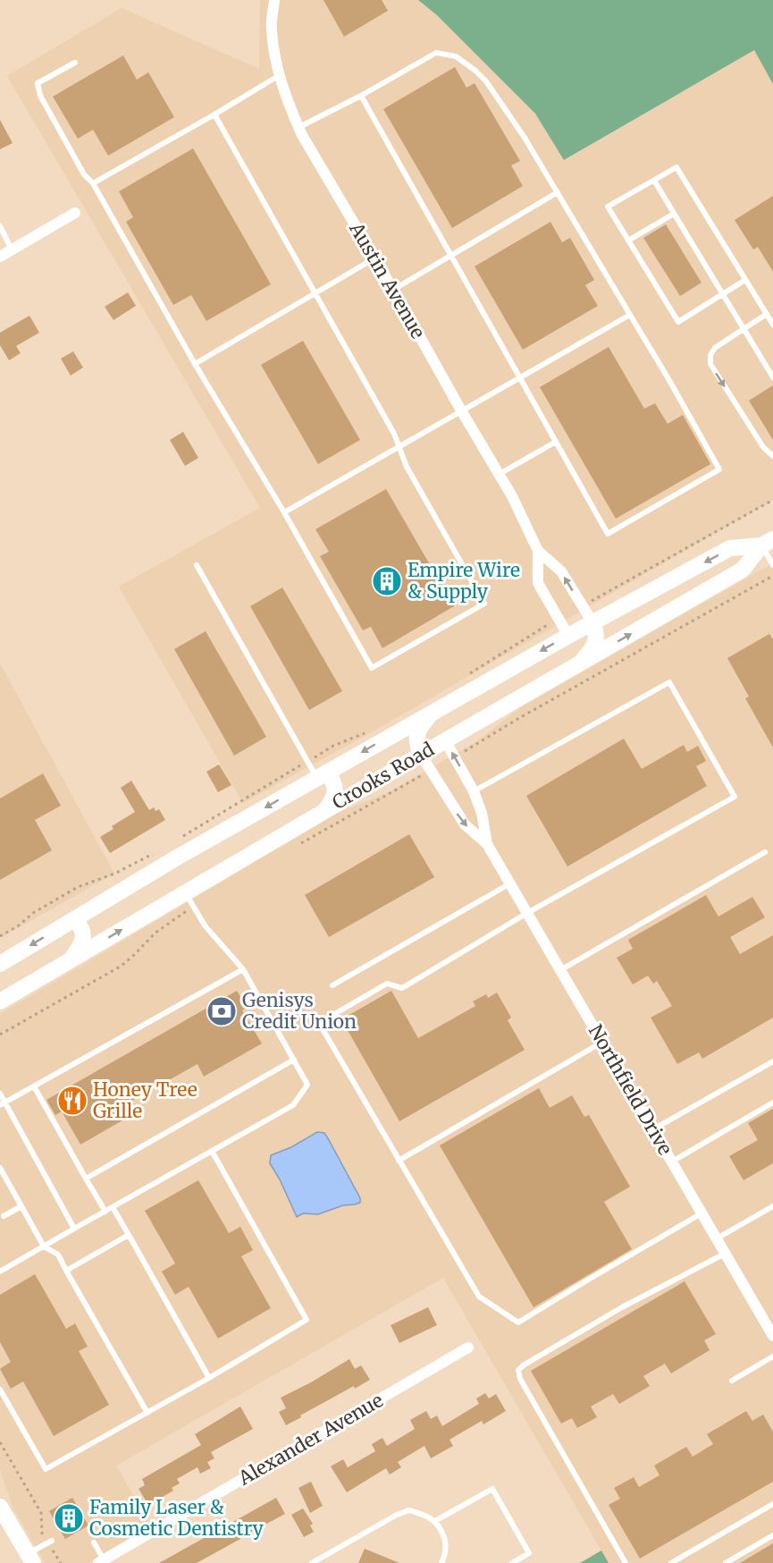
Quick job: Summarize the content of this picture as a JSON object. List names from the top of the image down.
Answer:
{
  "streets": {
    "main road": ["Crooks Road"],
    "street": ["Austin Avenue", "Northfield Drive", "Alexander Avenue"]
  },
  "crossings": [
    ["Austin Avenue", "Crooks Road"],
    ["Crooks Road", "Northfield Drive"]
  ],
  "places": {
    "building": ["Empire Wire & Supply", "Family Laser & Cosmetic Dentistry"],
    "bank": ["Genisys Credit Union"],
    "restaurant": ["Honey Tree Grille"]
  }
}
